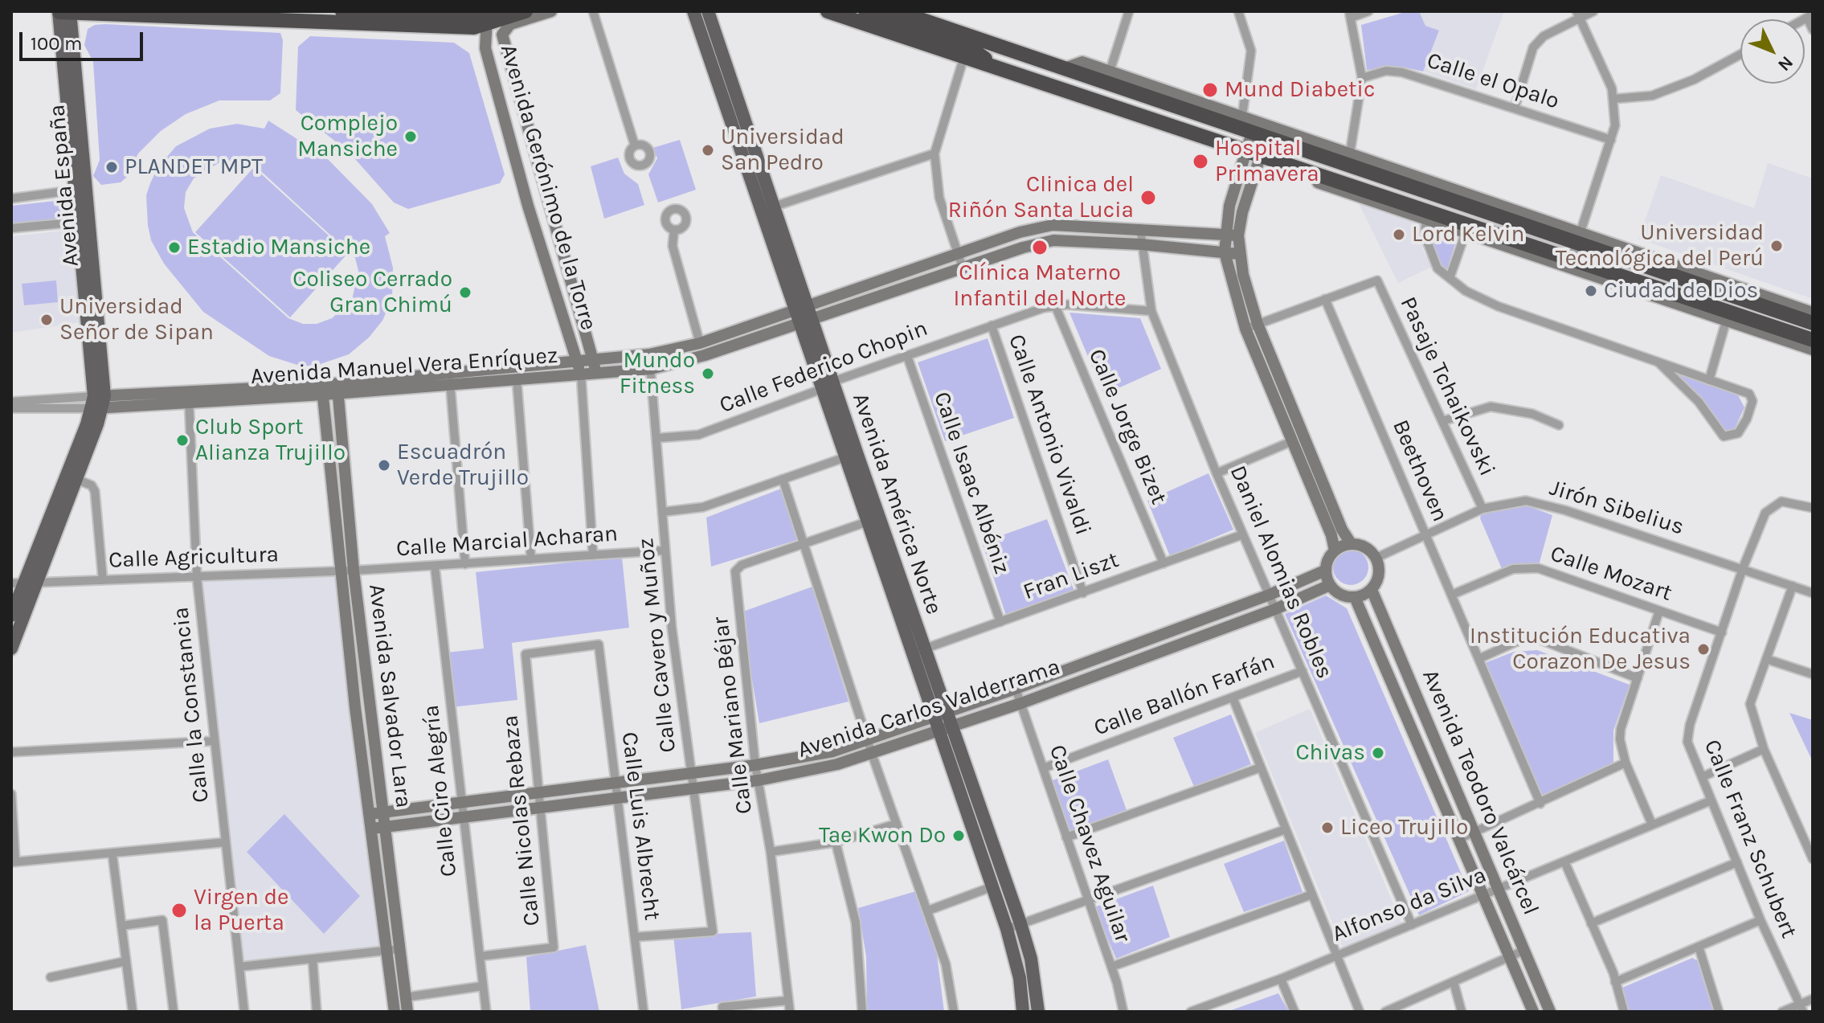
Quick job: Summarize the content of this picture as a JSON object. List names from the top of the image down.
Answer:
{
  "streets": {
    "main road": ["Avenida España", "Avenida América Norte"],
    "street": [
      "Calle el Opalo",
      "Avenida Gerónimo de la Torre",
      "Avenida Manuel Vera Enríquez",
      "Calle Federico Chopin",
      "Pasaje Tchaikovski",
      "Calle Jorge Bizet",
      "Calle Antonio Vivaldi",
      "Beethoven",
      "Calle Isaac Albéniz",
      "Jirón Sibelius",
      "Calle Marcial Acharan",
      "Calle Agricultura",
      "Daniel Alomias Robles",
      "Calle Mozart",
      "Fran Liszt",
      "Calle Cavero y Muñoz",
      "Calle Ballón Farfán",
      "Avenida Salvador Lara",
      "Calle la Constancia",
      "Avenida Carlos Valderrama",
      "Calle Mariano Béjar",
      "Calle Ciro Alegría",
      "Avenida Teodoro Valcárcel",
      "Calle Nicolas Rebaza",
      "Calle Luis Albrecht",
      "Calle Franz Schubert",
      "Calle Chavez Aguilar",
      "Alfonso da Silva"
    ]
  },
  "crossings": [
    ["Avenida España", "Avenida Manuel Vera Enríquez"],
    ["Avenida España", "Calle Agricultura"],
    ["Avenida Gerónimo de la Torre", "Avenida Manuel Vera Enríquez"],
    ["Avenida Manuel Vera Enríquez", "Avenida América Norte"],
    ["Avenida Manuel Vera Enríquez", "Daniel Alomias Robles"],
    ["Avenida Manuel Vera Enríquez", "Calle Cavero y Muñoz"],
    ["Avenida Manuel Vera Enríquez", "Avenida Salvador Lara"],
    ["Avenida Manuel Vera Enríquez", "Calle la Constancia"],
    ["Calle Federico Chopin", "Calle Jorge Bizet"],
    ["Calle Federico Chopin", "Calle Antonio Vivaldi"],
    ["Calle Federico Chopin", "Calle Isaac Albéniz"],
    ["Calle Federico Chopin", "Avenida América Norte"],
    ["Calle Federico Chopin", "Daniel Alomias Robles"],
    ["Calle Federico Chopin", "Calle Cavero y Muñoz"],
    ["Pasaje Tchaikovski", "Beethoven"],
    ["Pasaje Tchaikovski", "Jirón Sibelius"],
    ["Calle Jorge Bizet", "Fran Liszt"],
    ["Calle Antonio Vivaldi", "Fran Liszt"],
    ["Beethoven", "Jirón Sibelius"],
    ["Beethoven", "Calle Mozart"],
    ["Calle Isaac Albéniz", "Fran Liszt"],
    ["Avenida América Norte", "Fran Liszt"],
    ["Avenida América Norte", "Avenida Carlos Valderrama"],
    ["Jirón Sibelius", "Avenida Carlos Valderrama"],
    ["Jirón Sibelius", "Avenida Teodoro Valcárcel"],
    ["Jirón Sibelius", "Calle Franz Schubert"],
    ["Calle Marcial Acharan", "Calle Agricultura"],
    ["Calle Marcial Acharan", "Calle Cavero y Muñoz"],
    ["Calle Marcial Acharan", "Avenida Salvador Lara"],
    ["Calle Marcial Acharan", "Calle Ciro Alegría"],
    ["Calle Agricultura", "Avenida Salvador Lara"],
    ["Calle Agricultura", "Calle la Constancia"],
    ["Daniel Alomias Robles", "Fran Liszt"],
    ["Daniel Alomias Robles", "Calle Ballón Farfán"],
    ["Daniel Alomias Robles", "Avenida Carlos Valderrama"],
    ["Daniel Alomias Robles", "Alfonso da Silva"],
    ["Calle Mozart", "Calle Franz Schubert"],
    ["Calle Cavero y Muñoz", "Avenida Carlos Valderrama"],
    ["Calle Cavero y Muñoz", "Calle Luis Albrecht"],
    ["Calle Ballón Farfán", "Calle Chavez Aguilar"],
    ["Avenida Salvador Lara", "Avenida Carlos Valderrama"],
    ["Avenida Carlos Valderrama", "Calle Mariano Béjar"],
    ["Avenida Carlos Valderrama", "Calle Ciro Alegría"],
    ["Avenida Carlos Valderrama", "Avenida Teodoro Valcárcel"],
    ["Avenida Carlos Valderrama", "Calle Nicolas Rebaza"],
    ["Avenida Carlos Valderrama", "Calle Luis Albrecht"],
    ["Avenida Carlos Valderrama", "Calle Chavez Aguilar"],
    ["Calle Ciro Alegría", "Calle Nicolas Rebaza"],
    ["Avenida Teodoro Valcárcel", "Alfonso da Silva"],
    ["Calle Nicolas Rebaza", "Calle Luis Albrecht"],
    ["Calle Franz Schubert", "Alfonso da Silva"]
  ],
  "places": [
    "Mund Diabetic",
    "Complejo Mansiche",
    "Universidad San Pedro",
    "Hospital Primavera",
    "PLANDET MPT",
    "Clinica del Riñón Santa Lucia",
    "Lord Kelvin",
    "Universidad Tecnológica del Perú",
    "Estadio Mansiche",
    "Clínica Materno Infantil del Norte",
    "Ciudad de Dios",
    "Coliseo Cerrado Gran Chimú",
    "Universidad Señor de Sipan",
    "Mundo Fitness",
    "Club Sport Alianza Trujillo",
    "Escuadrón Verde Trujillo",
    "Institución Educativa Corazon De Jesus",
    "Chivas",
    "Liceo Trujillo",
    "Tae Kwon Do",
    "Virgen de la Puerta"
  ],
  "scale_bar": "100 m",
  "north": "bottom right"
}
